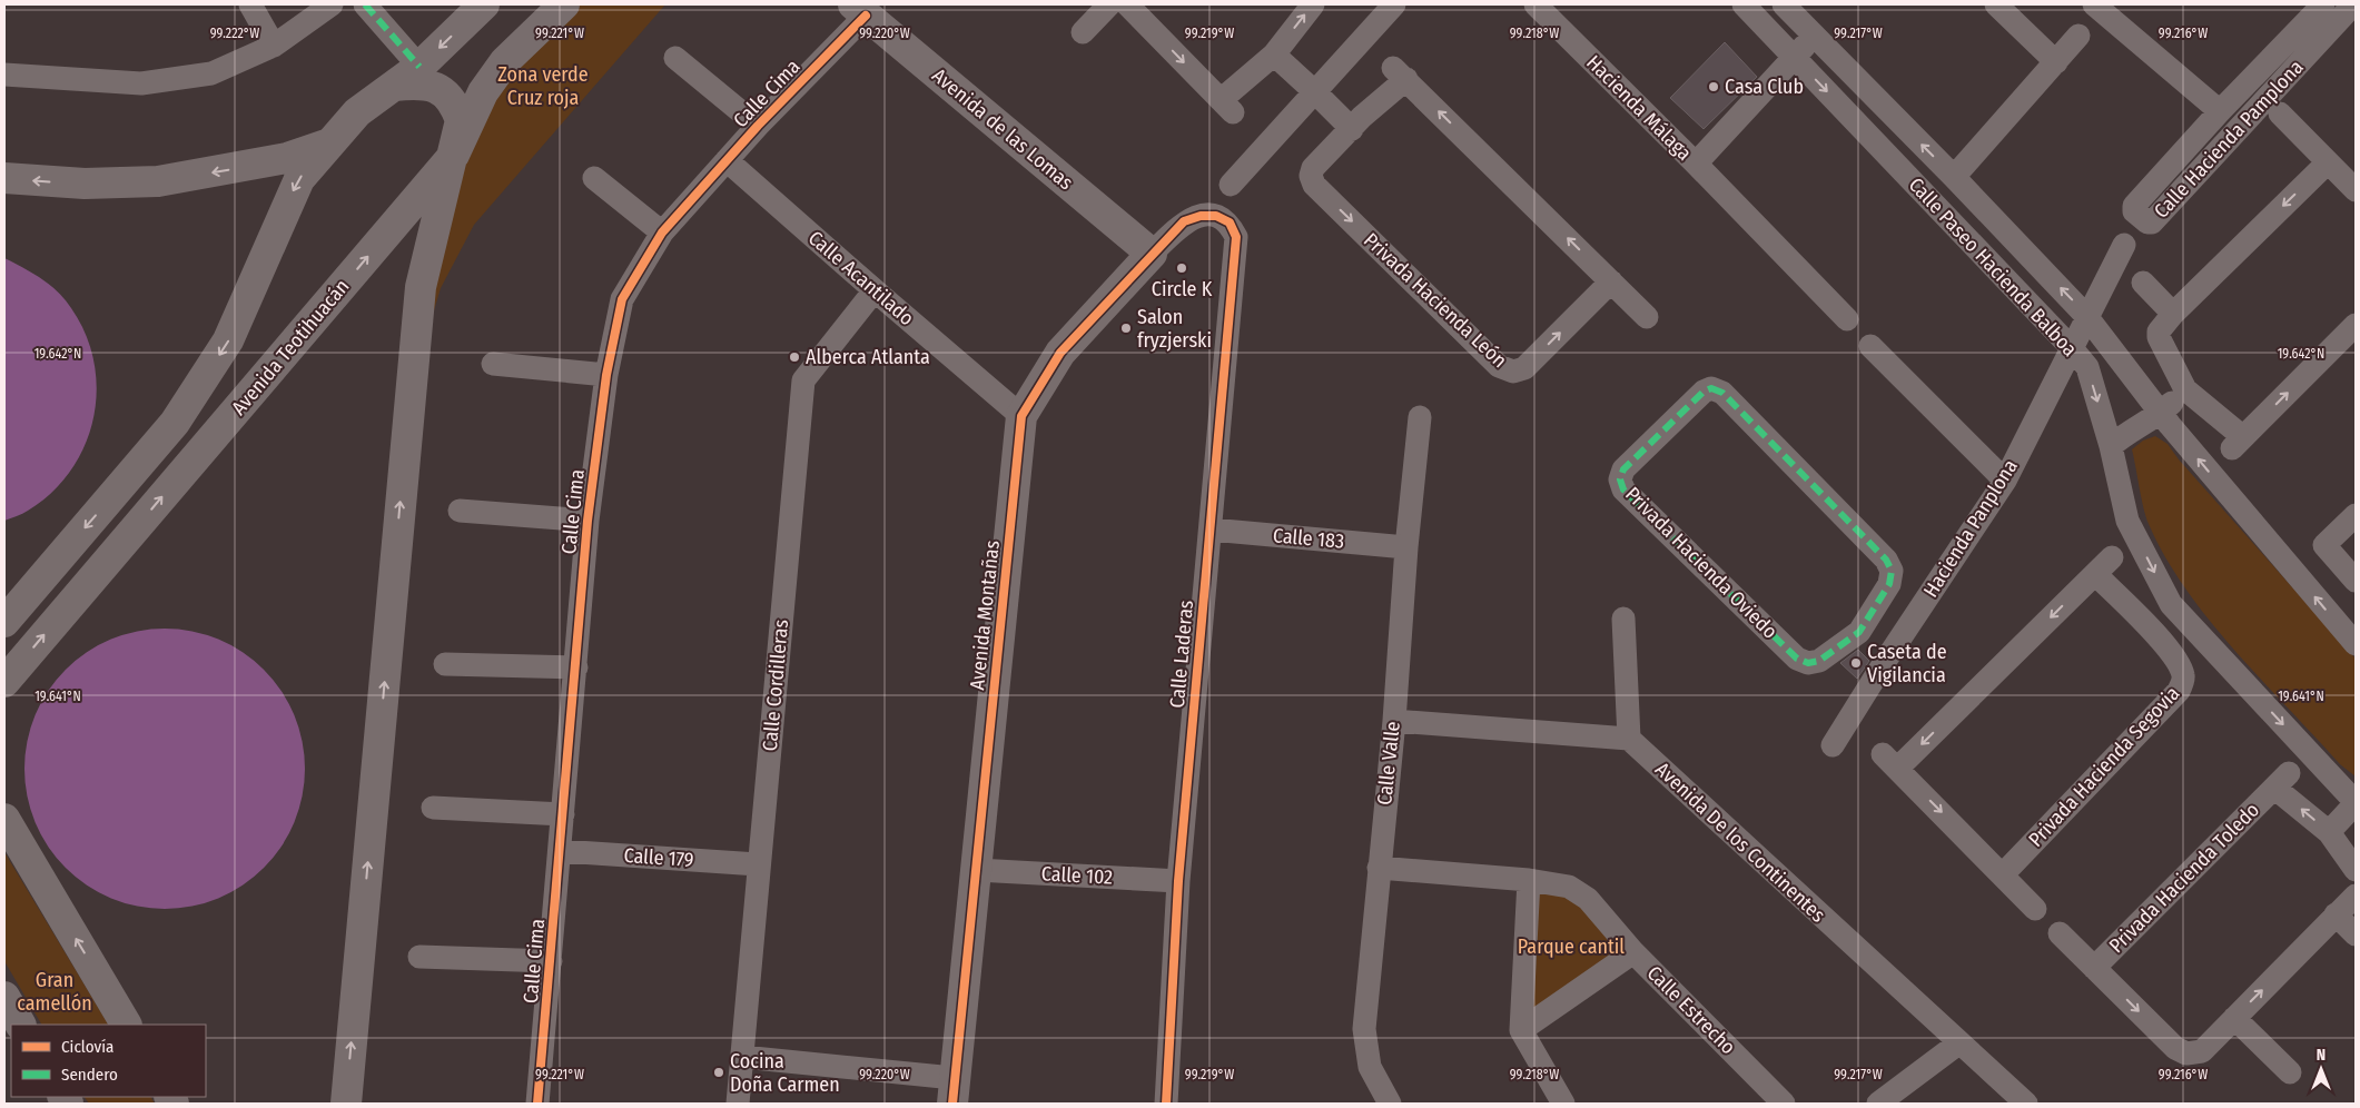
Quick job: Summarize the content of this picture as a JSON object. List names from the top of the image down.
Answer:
{
  "streets": {
    "main road": ["Avenida de las Lomas", "Avenida Teotihuacán", "Avenida Montañas"],
    "street": [
      "Calle Cima",
      "Hacienda Málaga",
      "Calle Hacienda Pamplona",
      "Calle Paseo Hacienda Balboa",
      "Calle Acantilado",
      "Privada Hacienda León",
      "Hacienda Panplona",
      "Calle 183",
      "Privada Hacienda Oviedo",
      "Calle Laderas",
      "Calle Cordilleras",
      "Calle Valle",
      "Privada Hacienda Segovia",
      "Avenida De los Continentes",
      "Calle 179",
      "Calle 102",
      "Privada Hacienda Toledo",
      "Calle Estrecho"
    ]
  },
  "crossings": [
    ["Calle Cima", "Avenida de las Lomas"],
    ["Calle Cima", "Calle Acantilado"],
    ["Calle Cima", "Calle 179"],
    ["Hacienda Málaga", "Calle Paseo Hacienda Balboa"],
    ["Avenida de las Lomas", "Avenida Montañas"],
    ["Calle Paseo Hacienda Balboa", "Hacienda Panplona"],
    ["Calle Acantilado", "Avenida Montañas"],
    ["Calle Acantilado", "Calle Cordilleras"],
    ["Calle 183", "Calle Laderas"],
    ["Calle 183", "Calle Valle"],
    ["Avenida Montañas", "Calle Laderas"],
    ["Avenida Montañas", "Calle 102"],
    ["Calle Laderas", "Calle 102"],
    ["Calle Cordilleras", "Calle 179"],
    ["Calle Valle", "Calle Estrecho"]
  ],
  "parks": ["Zona verde Cruz roja", "Parque cantil", "Gran camellón"],
  "places": [
    "Casa Club",
    "Circle K",
    "Salon fryzjerski",
    "Alberca Atlanta",
    "Caseta de Vigilancia",
    "Cocina Doña Carmen"
  ],
  "legend": ["Ciclovía", "Sendero"],
  "north": "top",
  "coordinates": [
    "99.222°W",
    "99.221°W",
    "99.220°W",
    "99.219°W",
    "99.218°W",
    "99.217°W",
    "99.216°W",
    "19.642°N",
    "19.641°N"
  ]
}
